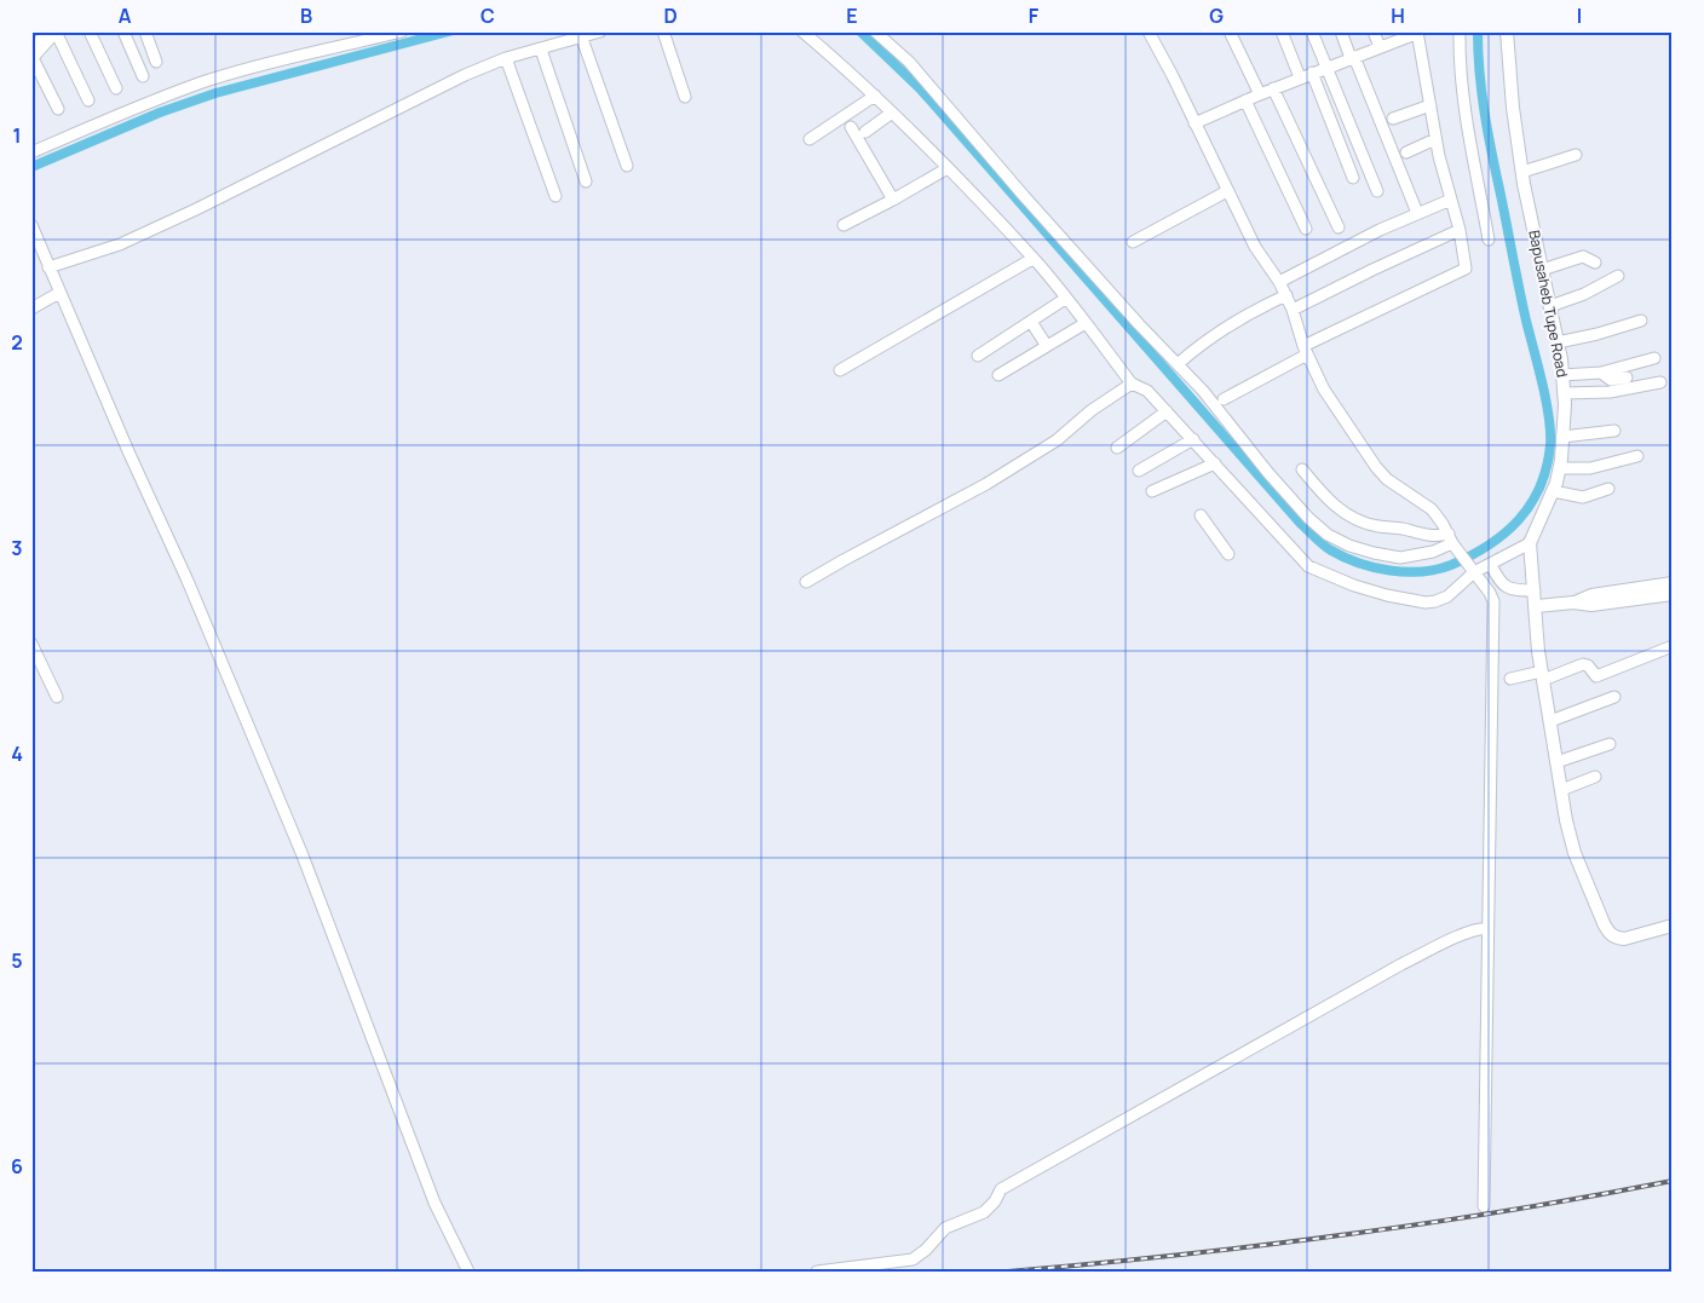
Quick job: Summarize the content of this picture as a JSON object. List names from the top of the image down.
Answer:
{
  "streets": {
    "street": ["Bapusaheb Tupe Road"]
  },
  "grid": {
    "columns": [
      "A",
      "B",
      "C",
      "D",
      "E",
      "F",
      "G",
      "H",
      "I"
    ],
    "rows": [
      "1",
      "2",
      "3",
      "4",
      "5",
      "6"
    ]
  }
}
